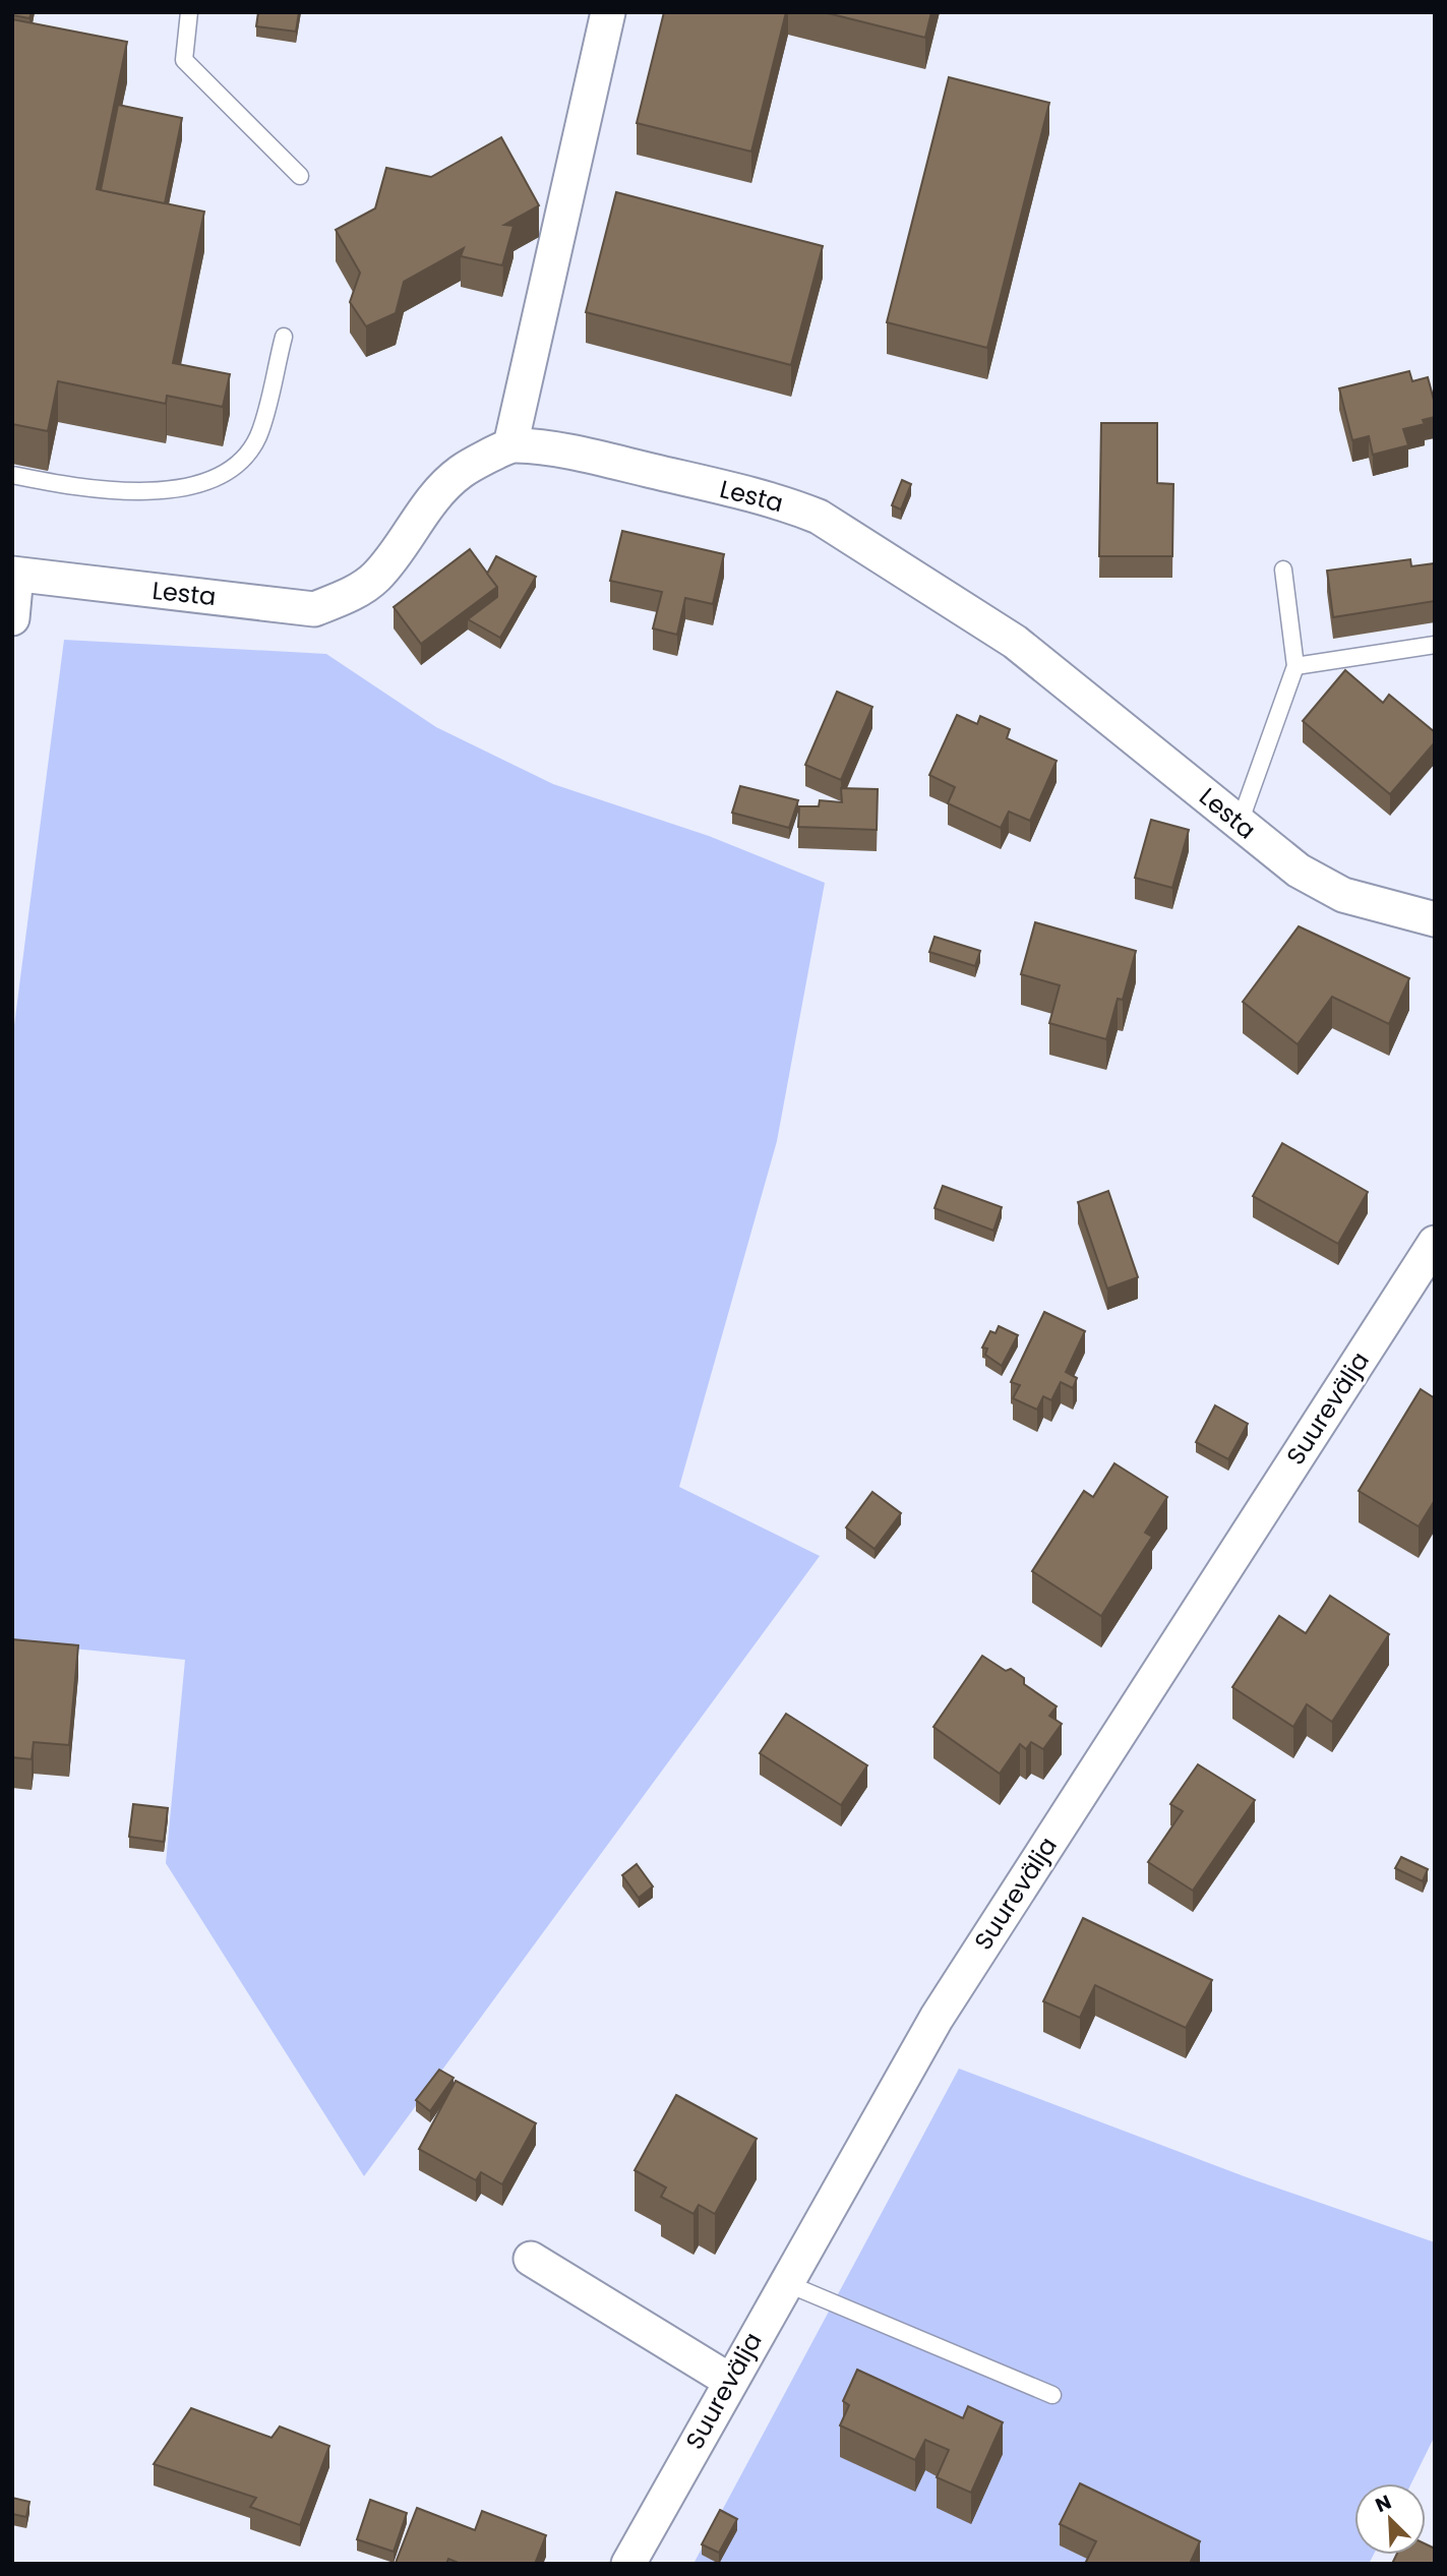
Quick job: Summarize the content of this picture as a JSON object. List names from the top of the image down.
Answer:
{
  "streets": {
    "street": ["Lesta", "Suurevälja"]
  },
  "north": "top left"
}
